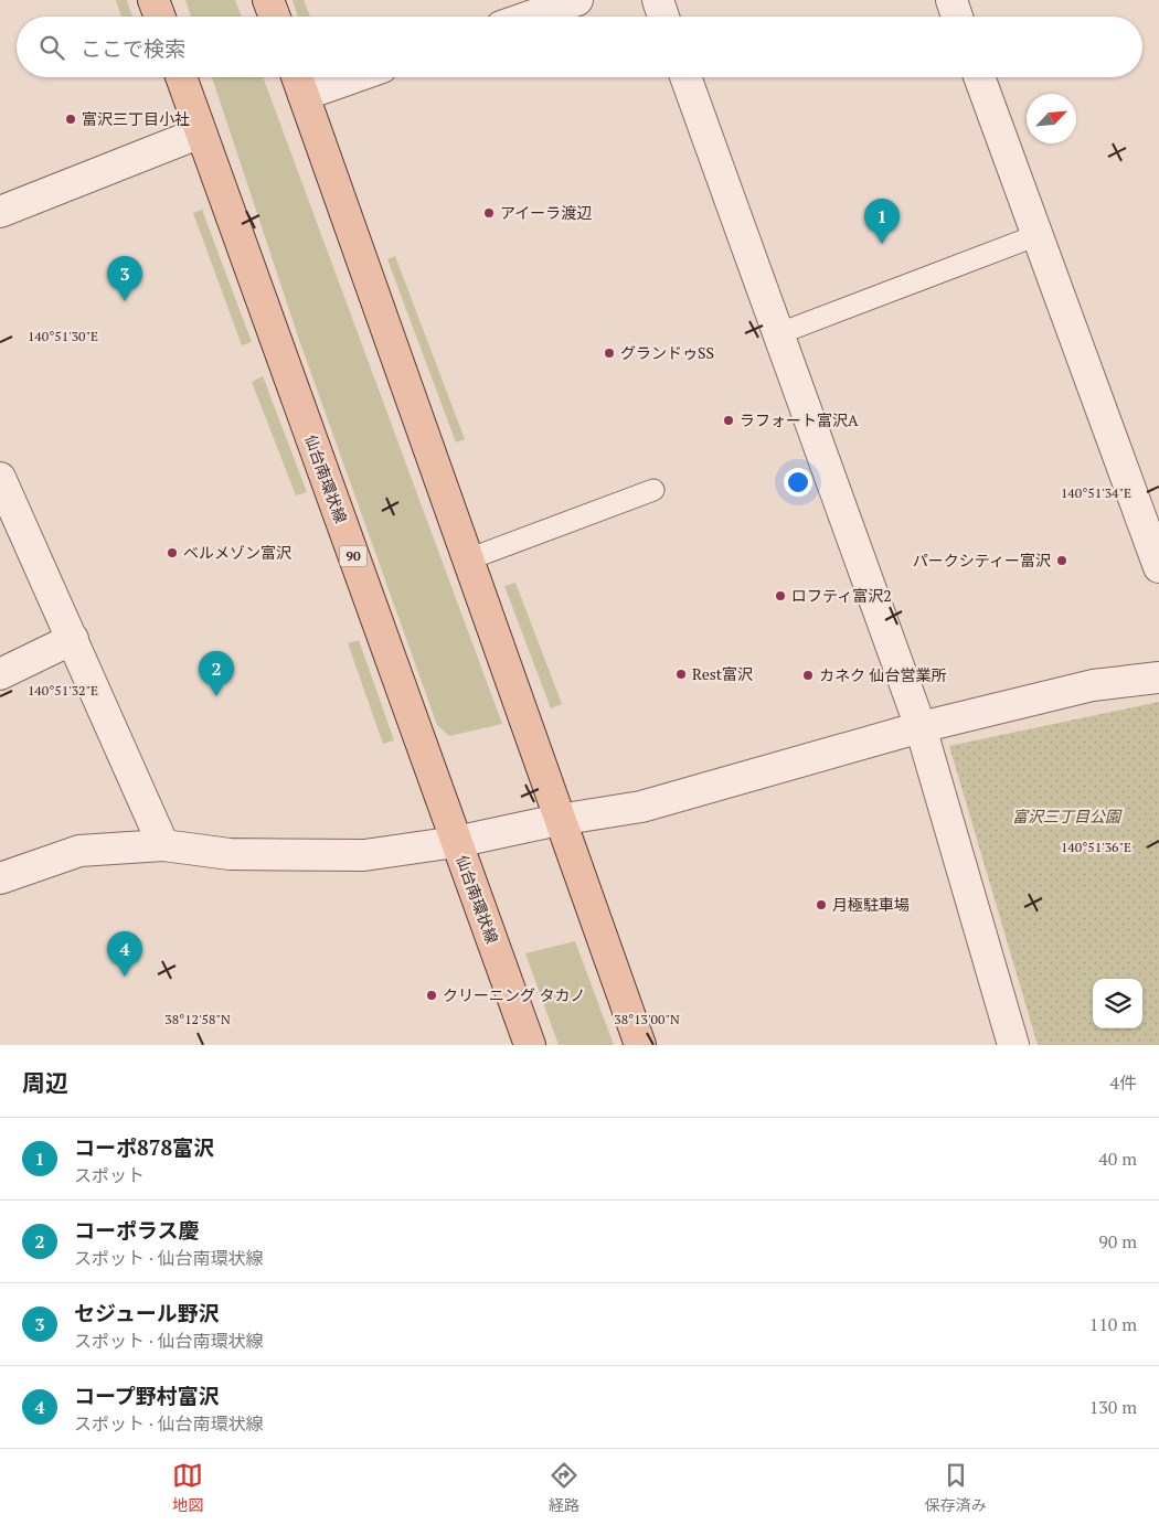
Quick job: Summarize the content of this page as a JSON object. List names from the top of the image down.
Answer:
{
  "streets": {
    "main road": ["仙台南環状線", "90"]
  },
  "parks": ["富沢三丁目公園"],
  "places": [
    "富沢三丁目小社",
    "アイーラ渡辺",
    "グランドゥSS",
    "ラフォート富沢A",
    "ベルメゾン富沢",
    "パークシティー富沢",
    "ロフティ富沢2",
    "Rest富沢",
    "カネク 仙台営業所",
    "月極駐車場",
    "クリーニング タカノ"
  ],
  "north": "top right",
  "page": {
    "search": "ここで検索",
    "pins": [
      "1",
      "3",
      "2",
      "4"
    ],
    "heading": ["周辺", "4件"],
    "list": [
      {
        "mark": "1",
        "name": "コーポ878富沢",
        "note": "スポット",
        "value": "40 m"
      },
      {
        "mark": "2",
        "name": "コーポラス慶",
        "note": "スポット · 仙台南環状線",
        "value": "90 m"
      },
      {
        "mark": "3",
        "name": "セジュール野沢",
        "note": "スポット · 仙台南環状線",
        "value": "110 m"
      },
      {
        "mark": "4",
        "name": "コープ野村富沢",
        "note": "スポット · 仙台南環状線",
        "value": "130 m"
      }
    ],
    "nav": ["地図", "経路", "保存済み"]
  },
  "coordinates": [
    "140°51'30\"E",
    "140°51'34\"E",
    "140°51'32\"E",
    "140°51'36\"E",
    "38°12'58\"N",
    "38°13'00\"N"
  ]
}
